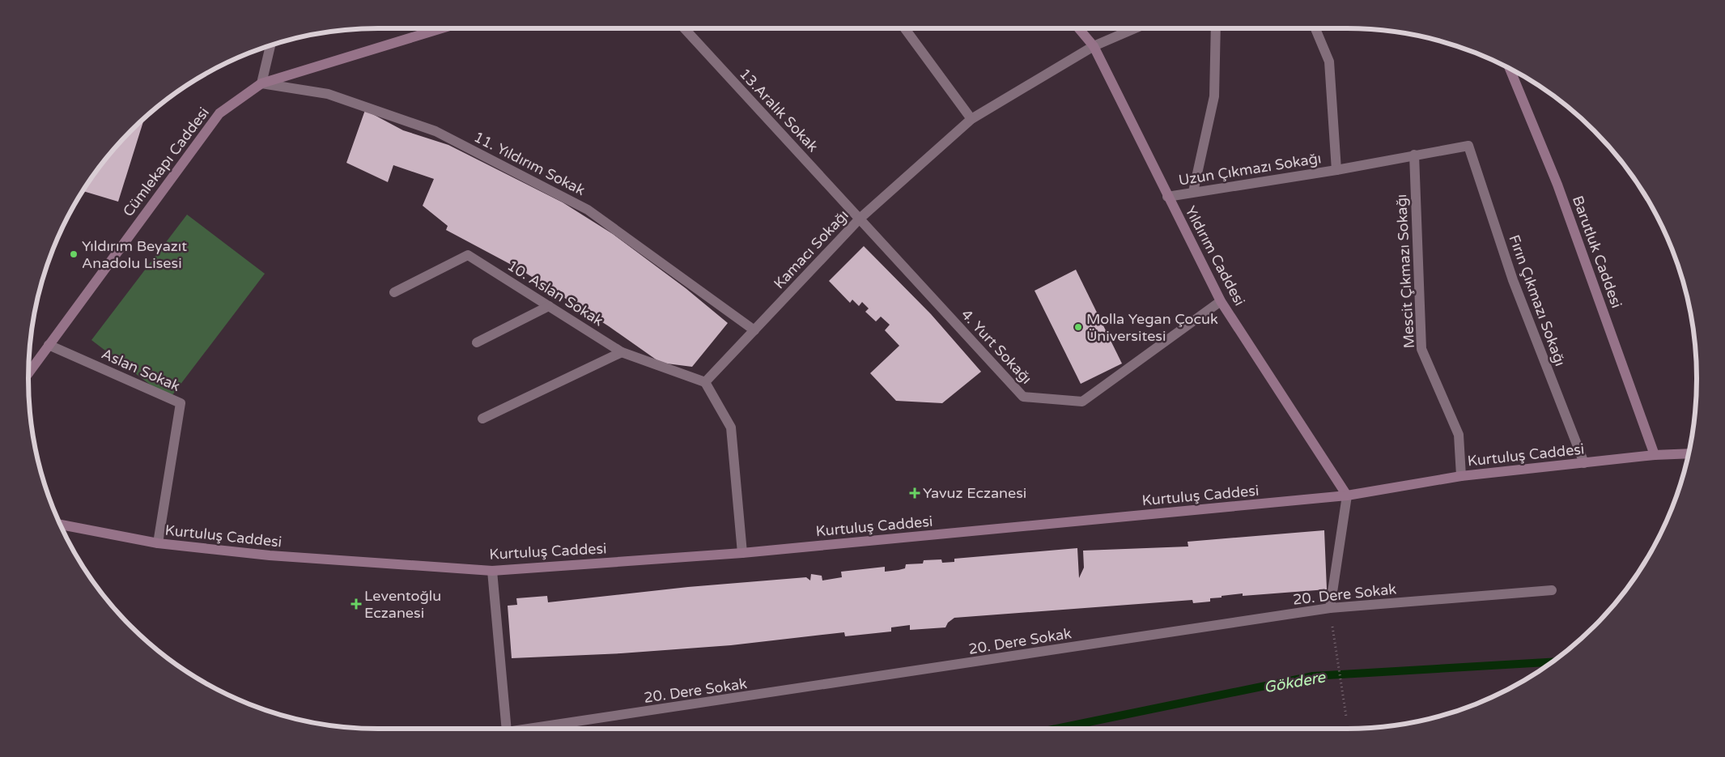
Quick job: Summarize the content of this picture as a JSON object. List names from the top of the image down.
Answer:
{
  "streets": {
    "main road": [
      "Cümlekapı Caddesi",
      "Barutluk Caddesi",
      "Yıldırım Caddesi",
      "Kurtuluş Caddesi"
    ],
    "street": [
      "13.Aralık Sokak",
      "11. Yıldırım Sokak",
      "Uzun Çıkmazı Sokağı",
      "Kamacı Sokağı",
      "Mescit Çıkmazı Sokağı",
      "10. Aslan Sokak",
      "Fırın Çıkmazı Sokağı",
      "4. Yurt Sokağı",
      "Aslan Sokak",
      "20. Dere Sokak"
    ]
  },
  "crossings": [
    ["13.Aralık Sokak", "Kamacı Sokağı"],
    ["13.Aralık Sokak", "4. Yurt Sokağı"],
    ["Cümlekapı Caddesi", "11. Yıldırım Sokak"],
    ["Cümlekapı Caddesi", "Aslan Sokak"],
    ["11. Yıldırım Sokak", "Kamacı Sokağı"],
    ["Uzun Çıkmazı Sokağı", "Yıldırım Caddesi"],
    ["Uzun Çıkmazı Sokağı", "Mescit Çıkmazı Sokağı"],
    ["Uzun Çıkmazı Sokağı", "Fırın Çıkmazı Sokağı"],
    ["Kamacı Sokağı", "Yıldırım Caddesi"],
    ["Kamacı Sokağı", "10. Aslan Sokak"],
    ["Kamacı Sokağı", "4. Yurt Sokağı"],
    ["Barutluk Caddesi", "Kurtuluş Caddesi"],
    ["Yıldırım Caddesi", "4. Yurt Sokağı"],
    ["Yıldırım Caddesi", "Kurtuluş Caddesi"],
    ["Mescit Çıkmazı Sokağı", "Kurtuluş Caddesi"],
    ["Fırın Çıkmazı Sokağı", "Kurtuluş Caddesi"],
    ["Aslan Sokak", "Kurtuluş Caddesi"]
  ],
  "water": ["Gökdere"],
  "places": {
    "other": ["Yıldırım Beyazıt Anadolu Lisesi", "Molla Yegan Çocuk Üniversitesi"],
    "health": ["Yavuz Eczanesi", "Leventoğlu Eczanesi"]
  }
}
